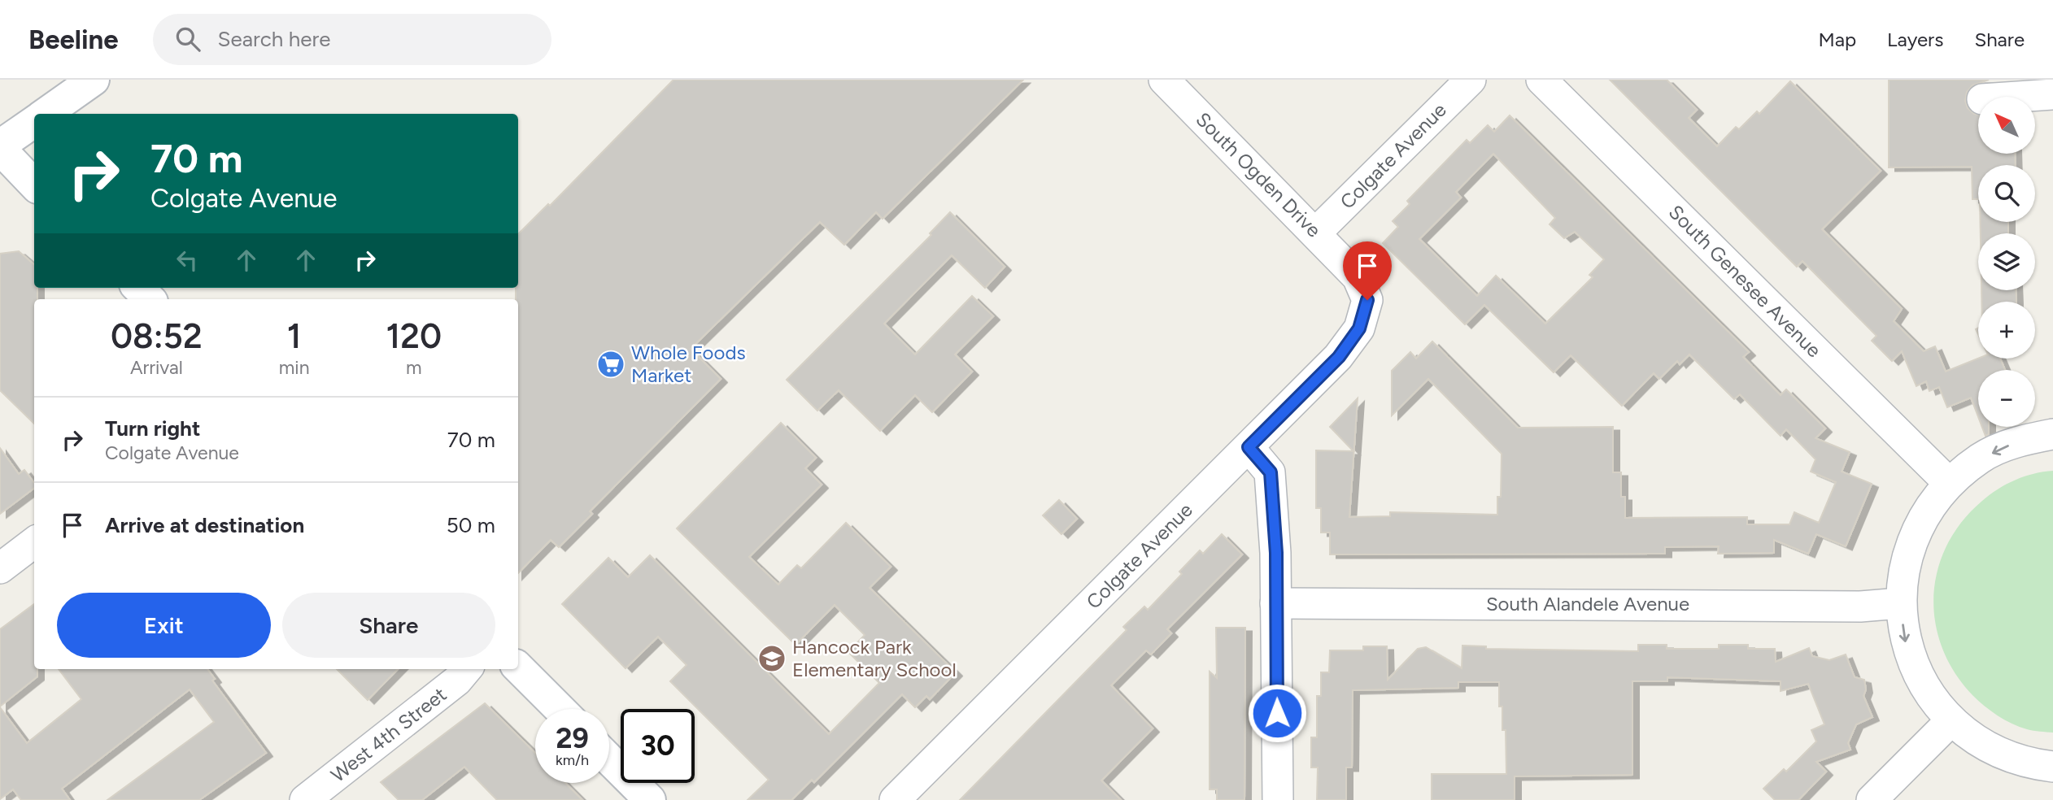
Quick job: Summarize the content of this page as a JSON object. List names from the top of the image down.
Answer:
{
  "streets": {
    "street": [
      "Colgate Avenue",
      "South Ogden Drive",
      "South Genesee Avenue",
      "South Alandele Avenue",
      "West 4th Street"
    ]
  },
  "crossings": [
    ["Colgate Avenue", "South Ogden Drive"]
  ],
  "places": {
    "supermarket": ["Whole Foods Market"],
    "school or university": ["Hancock Park Elementary School"]
  },
  "north": "top left",
  "page": {
    "header": "Beeline",
    "search": "Search here",
    "nav": ["Map", "Layers", "Share"],
    "map_buttons": ["+", "−"],
    "turn": ["70 m", "Colgate Avenue"],
    "eta": [
      "08:52",
      "Arrival",
      "1",
      "min",
      "120",
      "m"
    ],
    "list": [
      {
        "name": "Turn right",
        "note": "Colgate Avenue",
        "value": "70 m"
      },
      {
        "name": "Arrive at destination",
        "value": "50 m"
      }
    ],
    "buttons": ["Exit", "Share"],
    "speed": "29 km/h",
    "limit": "30"
  }
}
